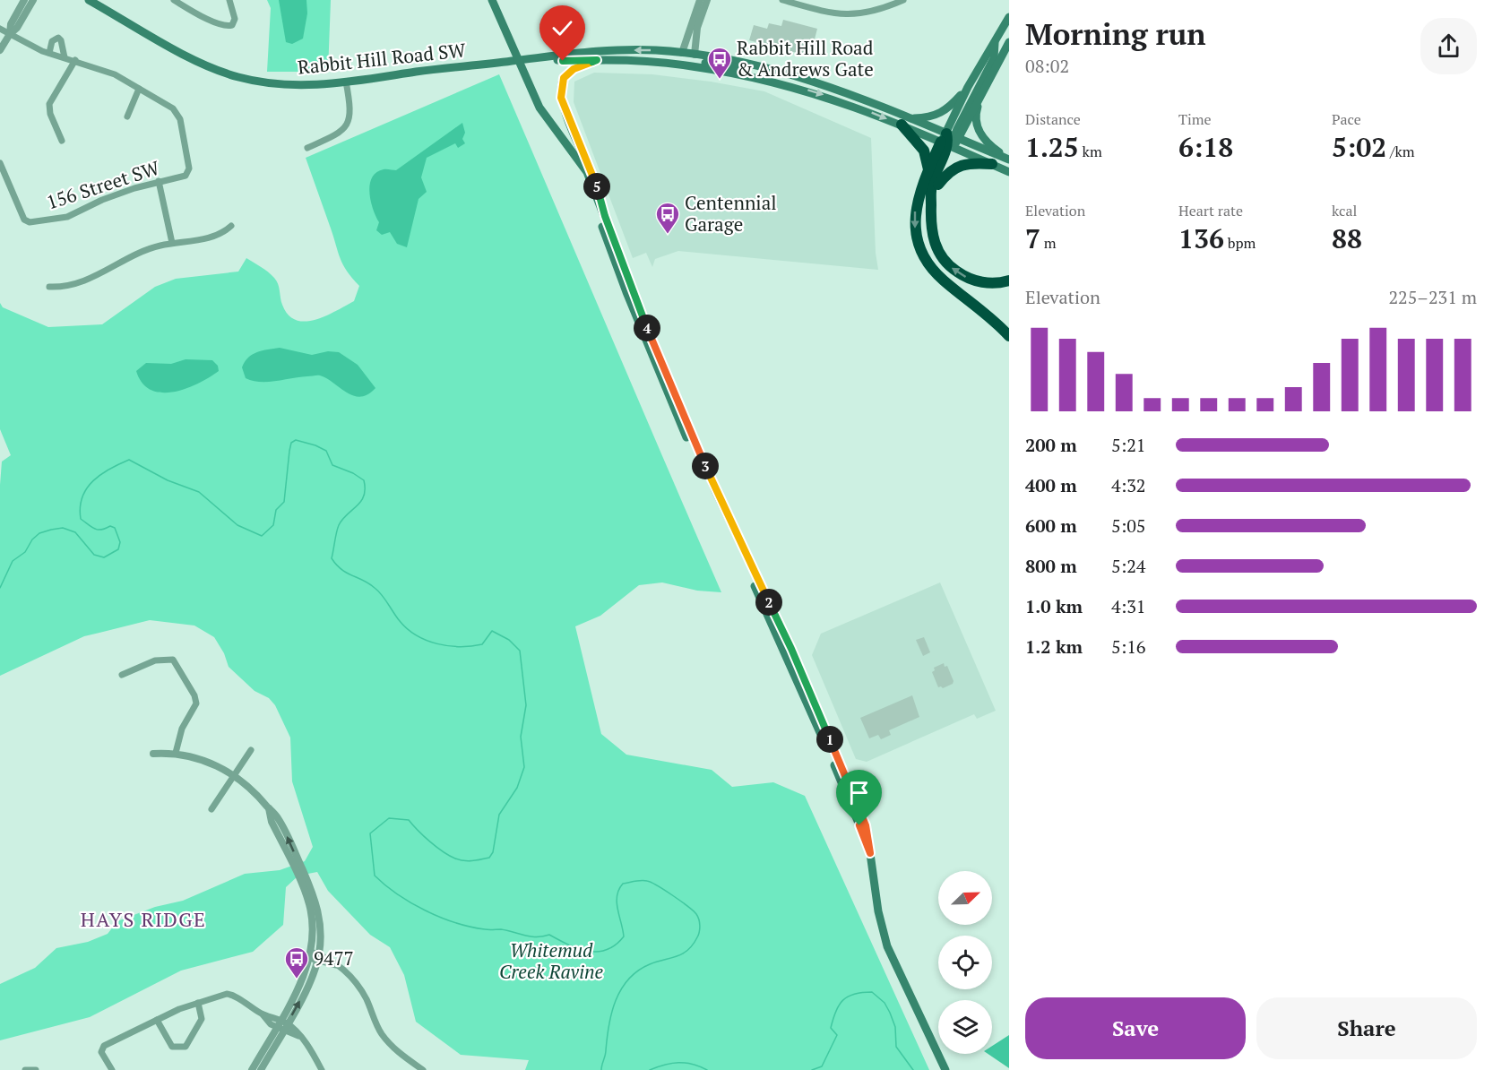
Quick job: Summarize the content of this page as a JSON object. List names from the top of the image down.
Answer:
{
  "streets": {
    "main road": ["Rabbit Hill Road SW"],
    "street": ["156 Street SW"]
  },
  "districts": ["HAYS RIDGE"],
  "parks": ["Whitemud Creek Ravine"],
  "places": {
    "bus stop": ["Rabbit Hill Road & Andrews Gate", "Centennial Garage", "9477"]
  },
  "north": "top right",
  "page": {
    "heading": ["Morning run", "08:02"],
    "stats": [
      ["Distance", "1.25 km"],
      ["Time", "6:18"],
      ["Pace", "5:02 /km"],
      ["Elevation", "7 m"],
      ["Heart rate", "136 bpm"],
      ["kcal", "88"]
    ],
    "pins": [
      "5",
      "4",
      "3",
      "2",
      "1"
    ],
    "chart": ["Elevation", "225–231 m"],
    "list": [
      {
        "name": "200 m",
        "note": "5:21"
      },
      {
        "name": "400 m",
        "note": "4:32"
      },
      {
        "name": "600 m",
        "note": "5:05"
      },
      {
        "name": "800 m",
        "note": "5:24"
      },
      {
        "name": "1.0 km",
        "note": "4:31"
      },
      {
        "name": "1.2 km",
        "note": "5:16"
      }
    ],
    "buttons": ["Save", "Share"]
  }
}
